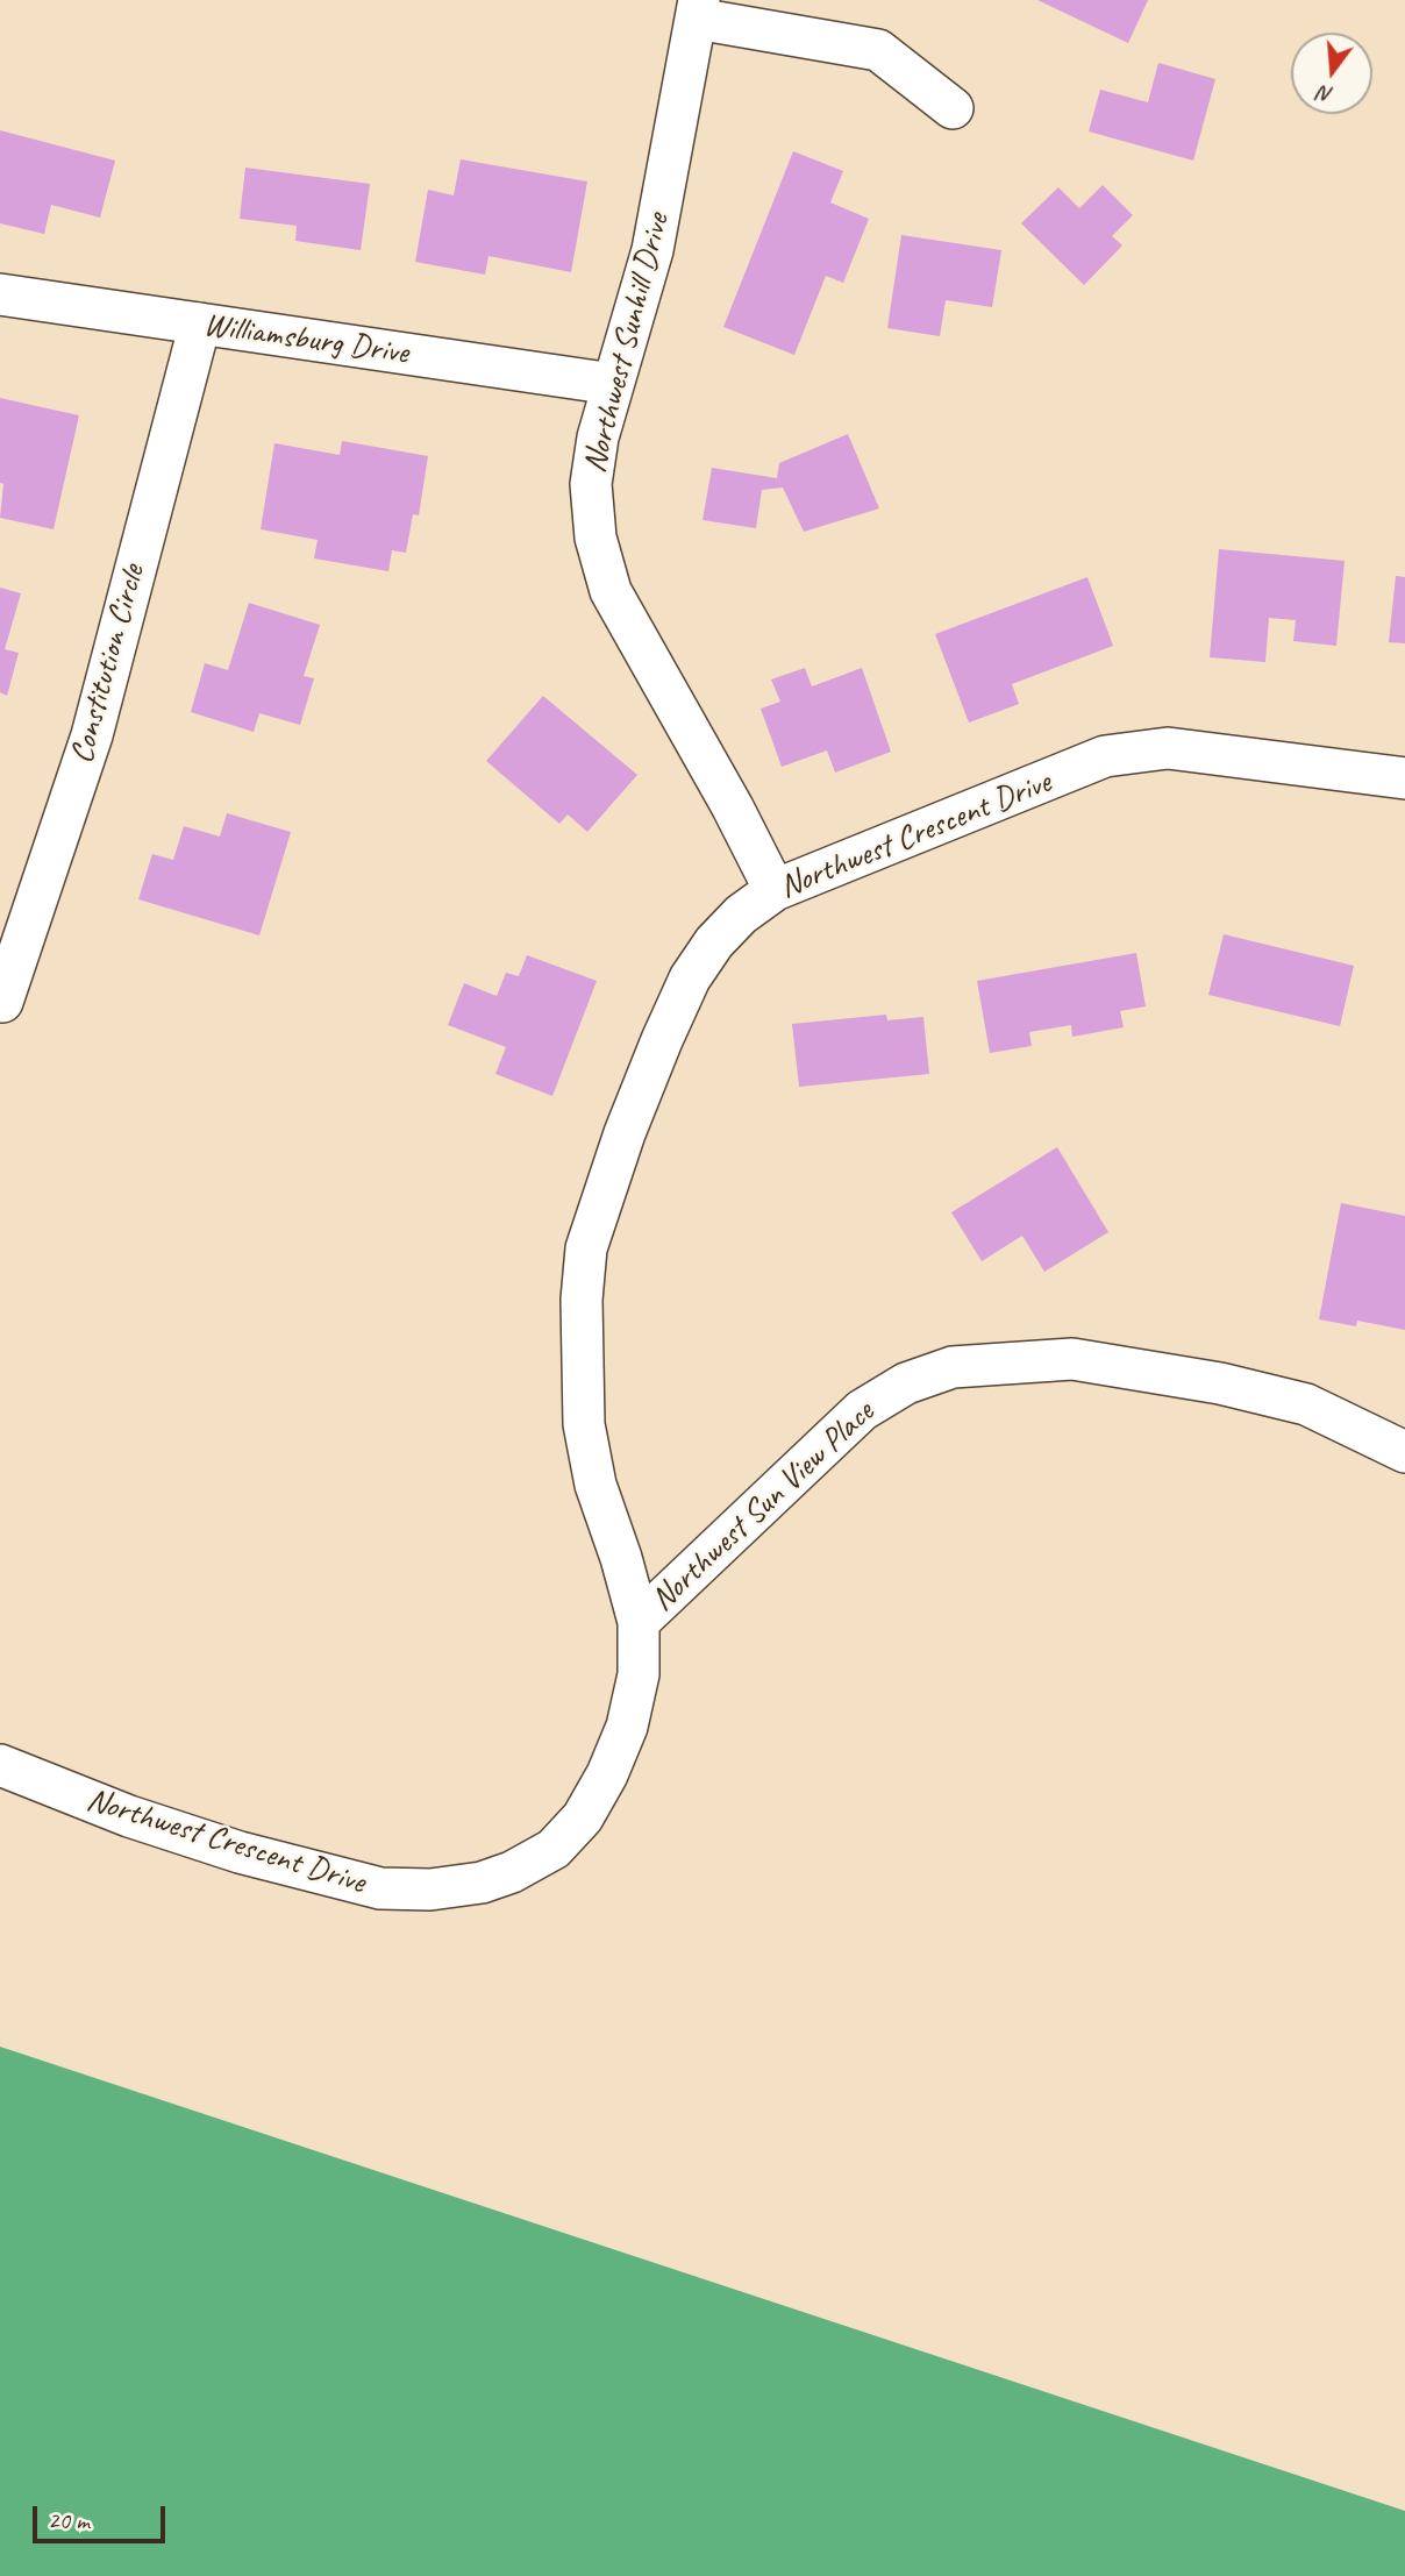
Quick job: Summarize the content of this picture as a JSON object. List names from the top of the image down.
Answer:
{
  "streets": {
    "street": [
      "Williamsburg Drive",
      "Northwest Sunhill Drive",
      "Constitution Circle",
      "Northwest Crescent Drive",
      "Northwest Sun View Place"
    ]
  },
  "crossings": [
    ["Williamsburg Drive", "Northwest Sunhill Drive"],
    ["Williamsburg Drive", "Constitution Circle"],
    ["Northwest Sunhill Drive", "Northwest Crescent Drive"],
    ["Northwest Crescent Drive", "Northwest Sun View Place"]
  ],
  "scale_bar": "20 m",
  "north": "bottom"
}
